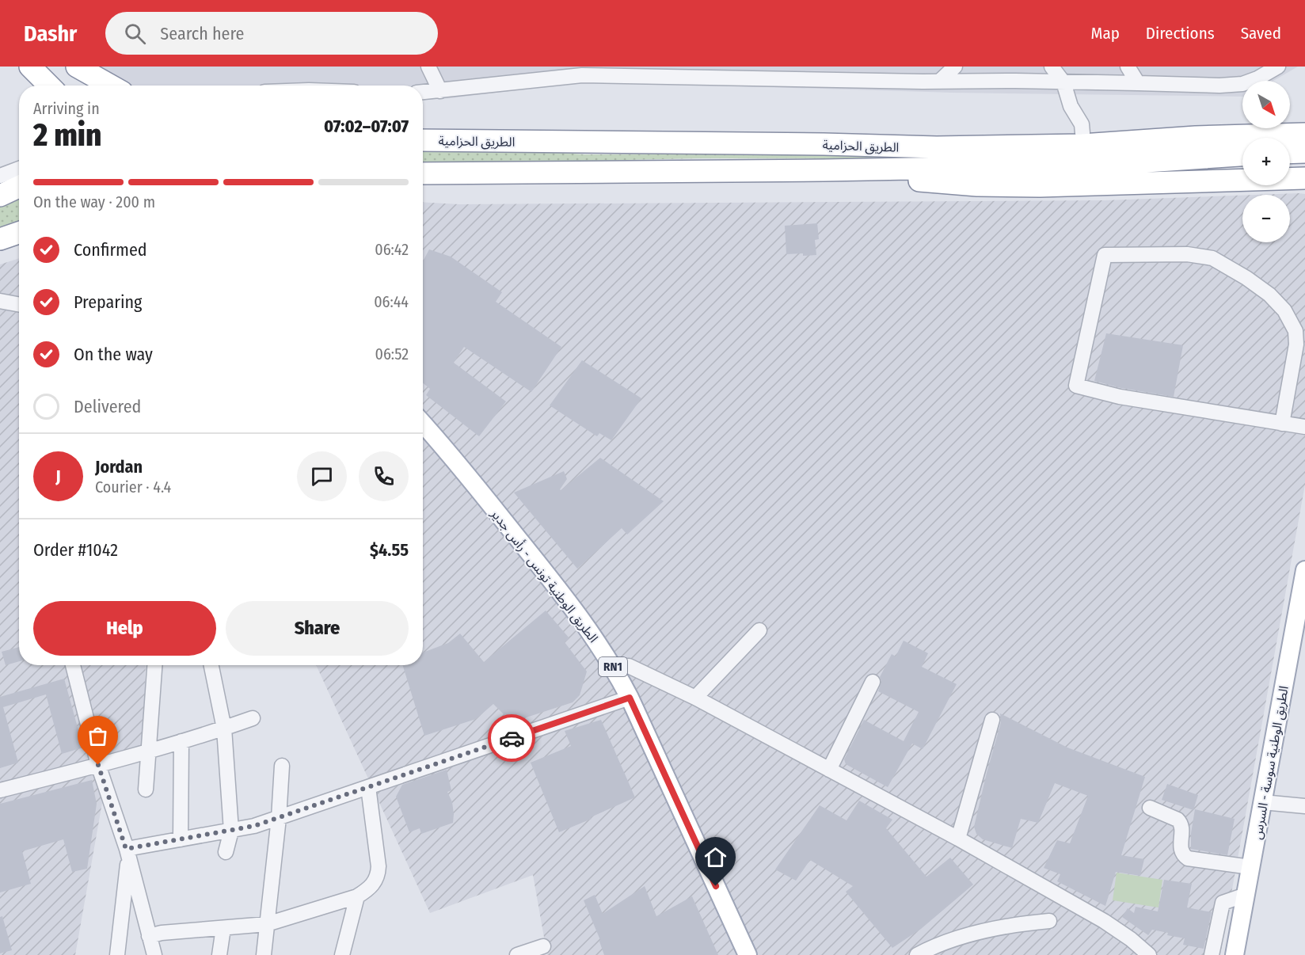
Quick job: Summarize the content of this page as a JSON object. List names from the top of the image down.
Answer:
{
  "streets": {
    "highway": ["الطريق الحزامية"],
    "main road": ["الطريق الوطنية تونس - رأس جدير", "RN1", "الطريق الوطنية سوسة - السرس"]
  },
  "north": "bottom right",
  "page": {
    "header": "Dashr",
    "search": "Search here",
    "nav": ["Map", "Directions", "Saved"],
    "map_buttons": ["+", "−"],
    "heading": ["2 min", "Arriving in", "07:02–07:07"],
    "panel": [
      "Jordan",
      "Courier · 4.4",
      "Order #1042",
      "$4.55"
    ],
    "bar": "On the way · 200 m",
    "list": [
      ["Confirmed", "06:42"],
      ["Preparing", "06:44"],
      ["On the way", "06:52"],
      "Delivered"
    ],
    "round": "J",
    "buttons": ["Help", "Share"]
  }
}
